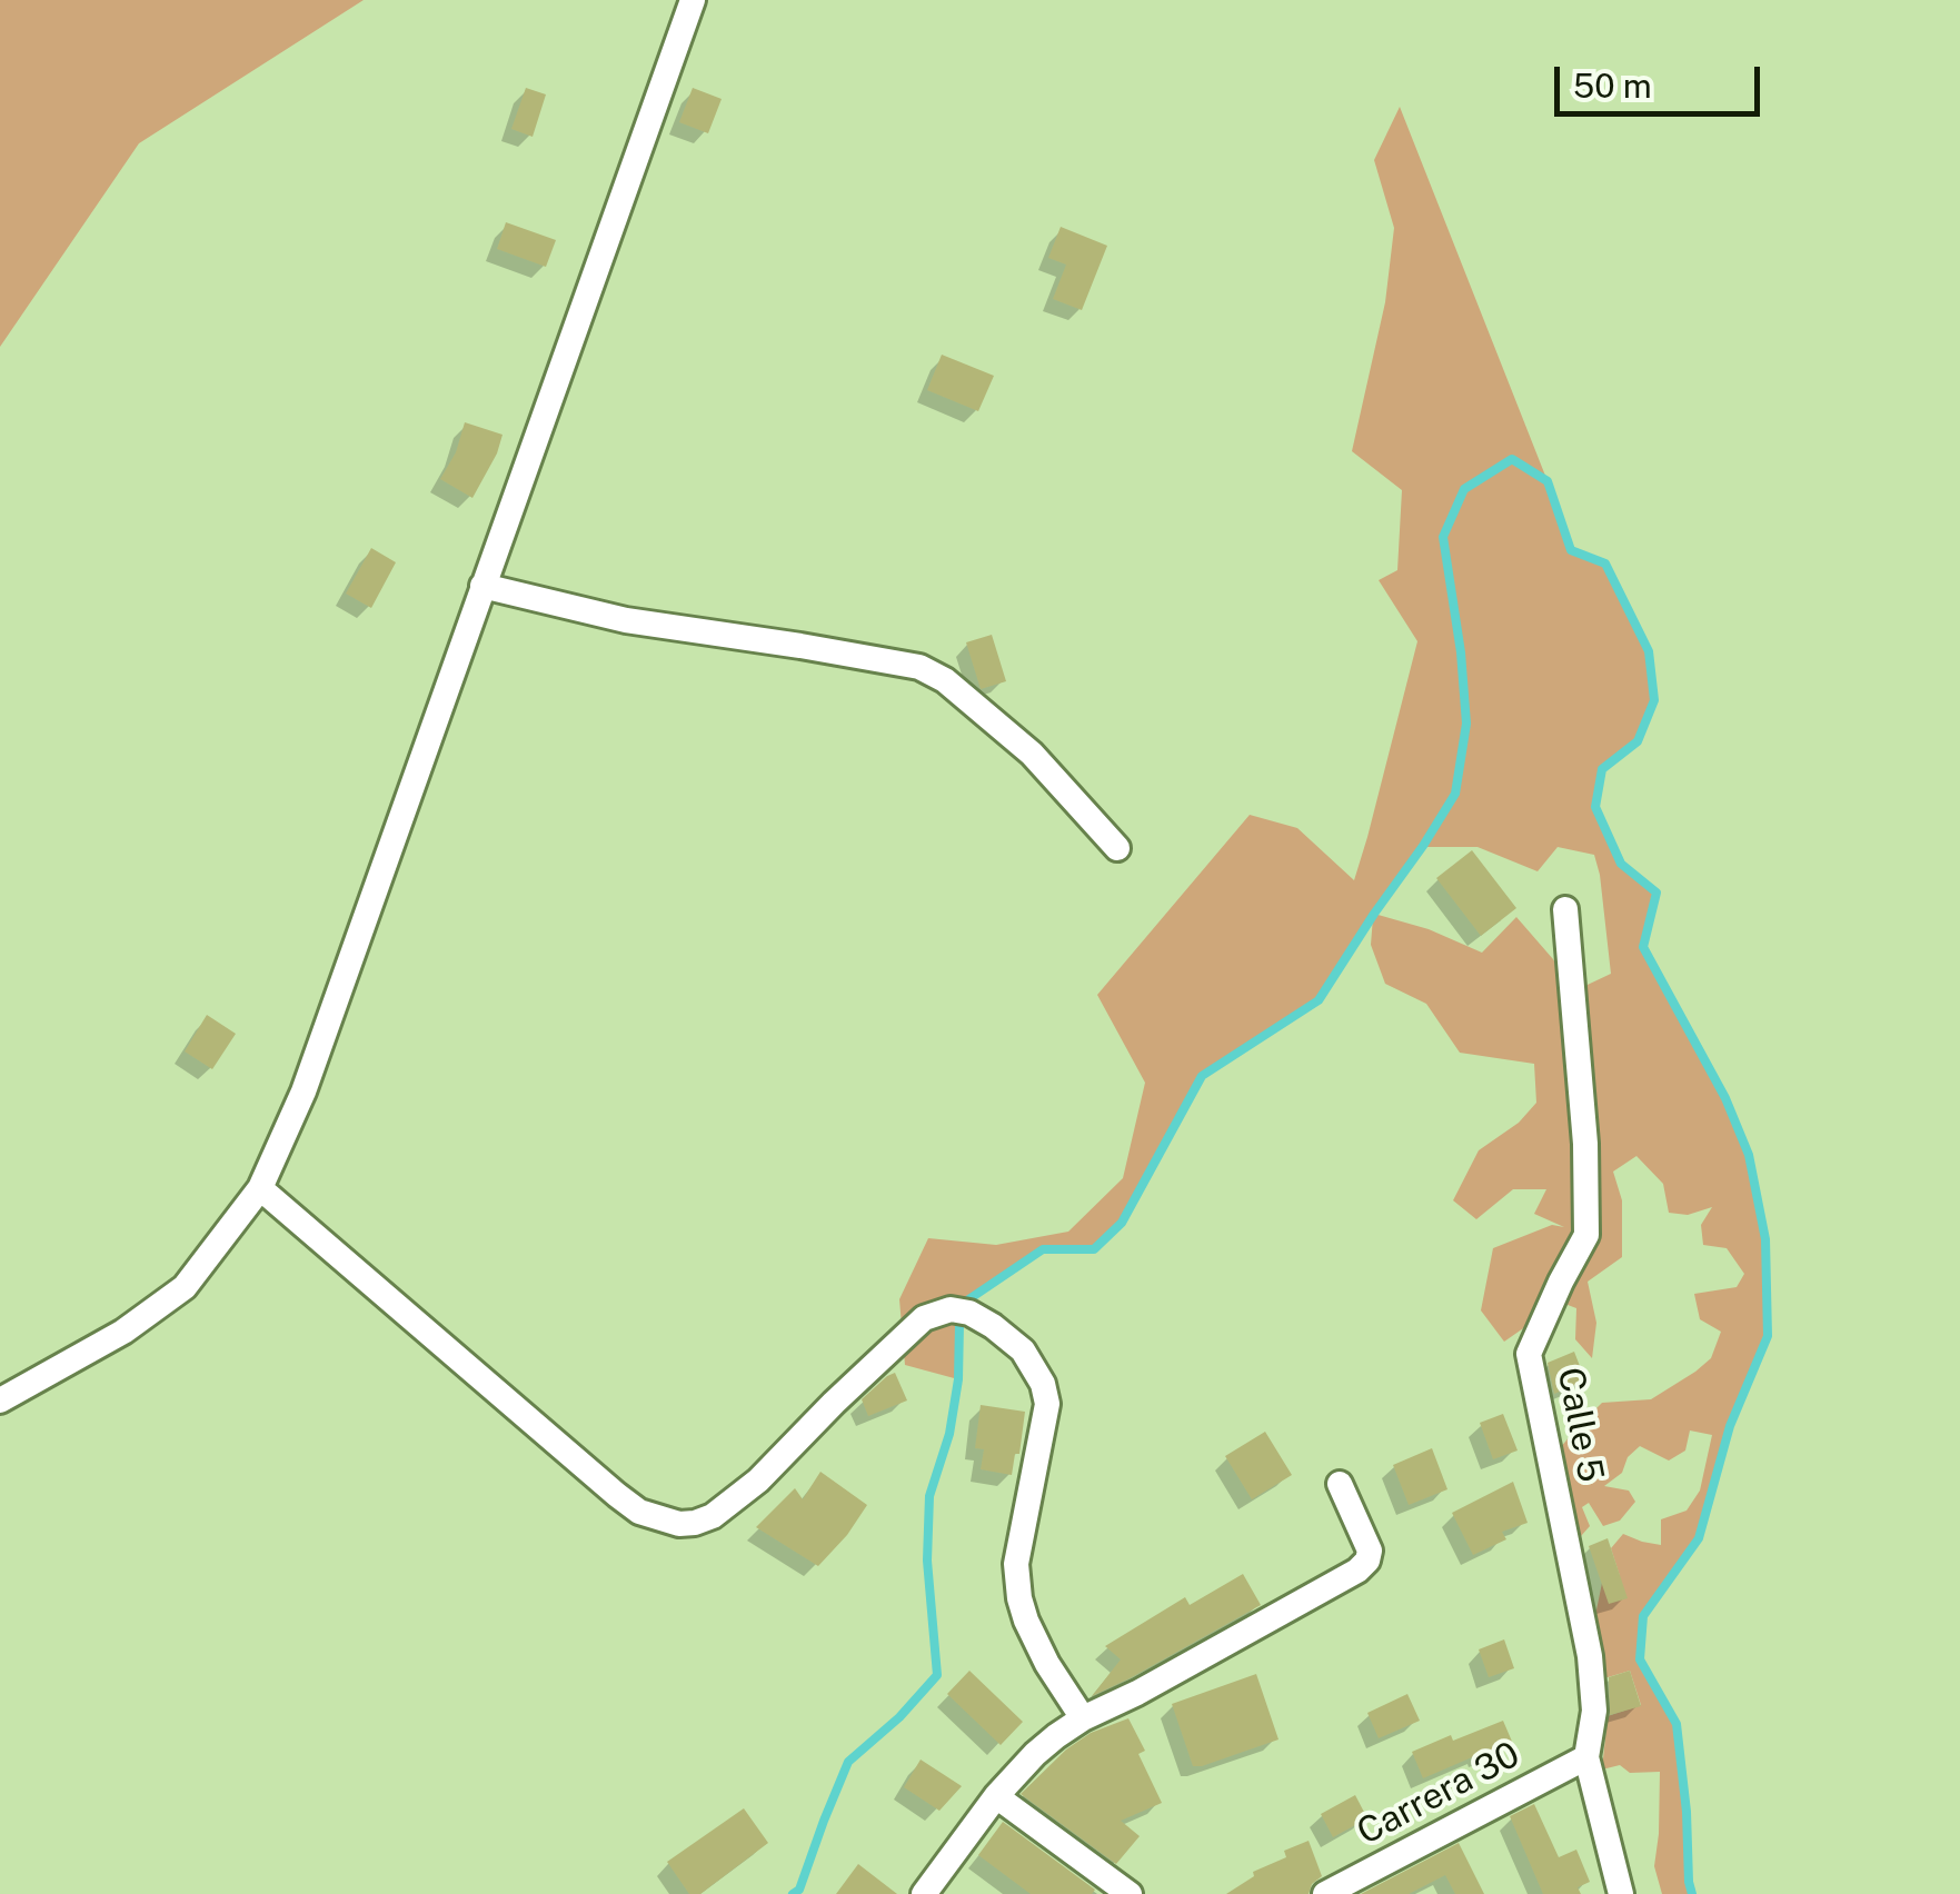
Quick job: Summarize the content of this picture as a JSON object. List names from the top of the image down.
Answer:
{
  "streets": {
    "street": ["Calle 5", "Carrera 30"]
  },
  "crossings": [
    ["Calle 5", "Carrera 30"]
  ],
  "scale_bar": "50 m"
}
